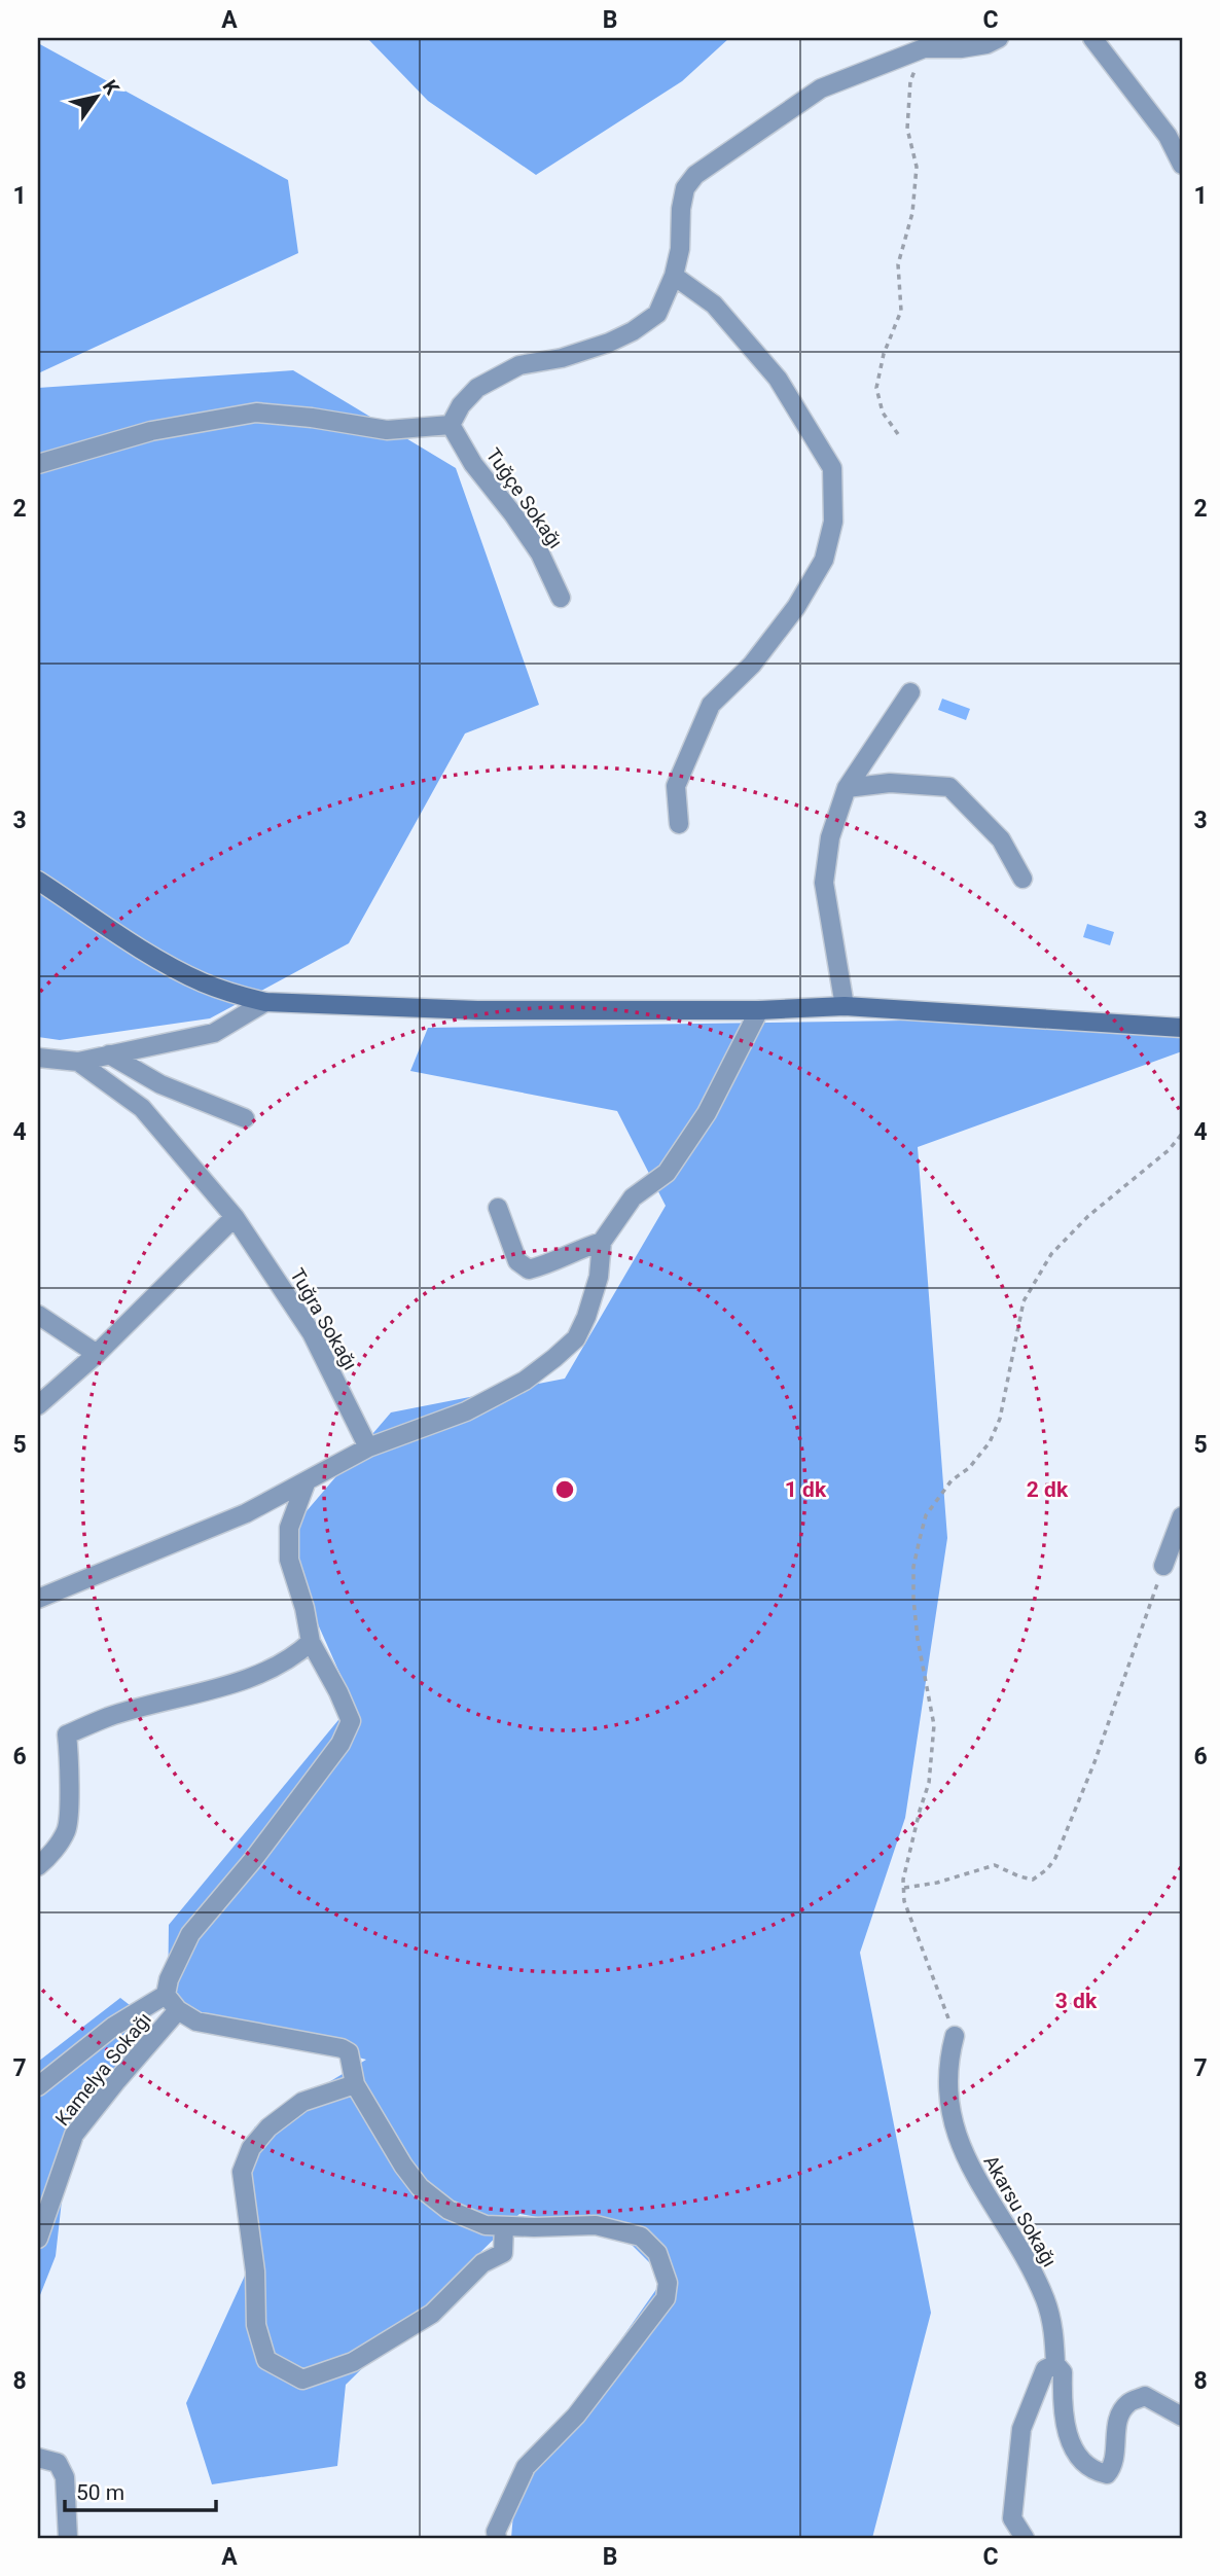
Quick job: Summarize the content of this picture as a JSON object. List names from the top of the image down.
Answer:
{
  "streets": {
    "street": [
      "Tuğçe Sokağı",
      "Tuğra Sokağı",
      "Kamelya Sokağı",
      "Akarsu Sokağı"
    ]
  },
  "scale_bar": "50 m",
  "north": "top right",
  "grid": {
    "columns": ["A", "B", "C"],
    "rows": [
      "1",
      "2",
      "3",
      "4",
      "5",
      "6",
      "7",
      "8"
    ]
  },
  "rings": ["1 dk", "2 dk", "3 dk"]
}
